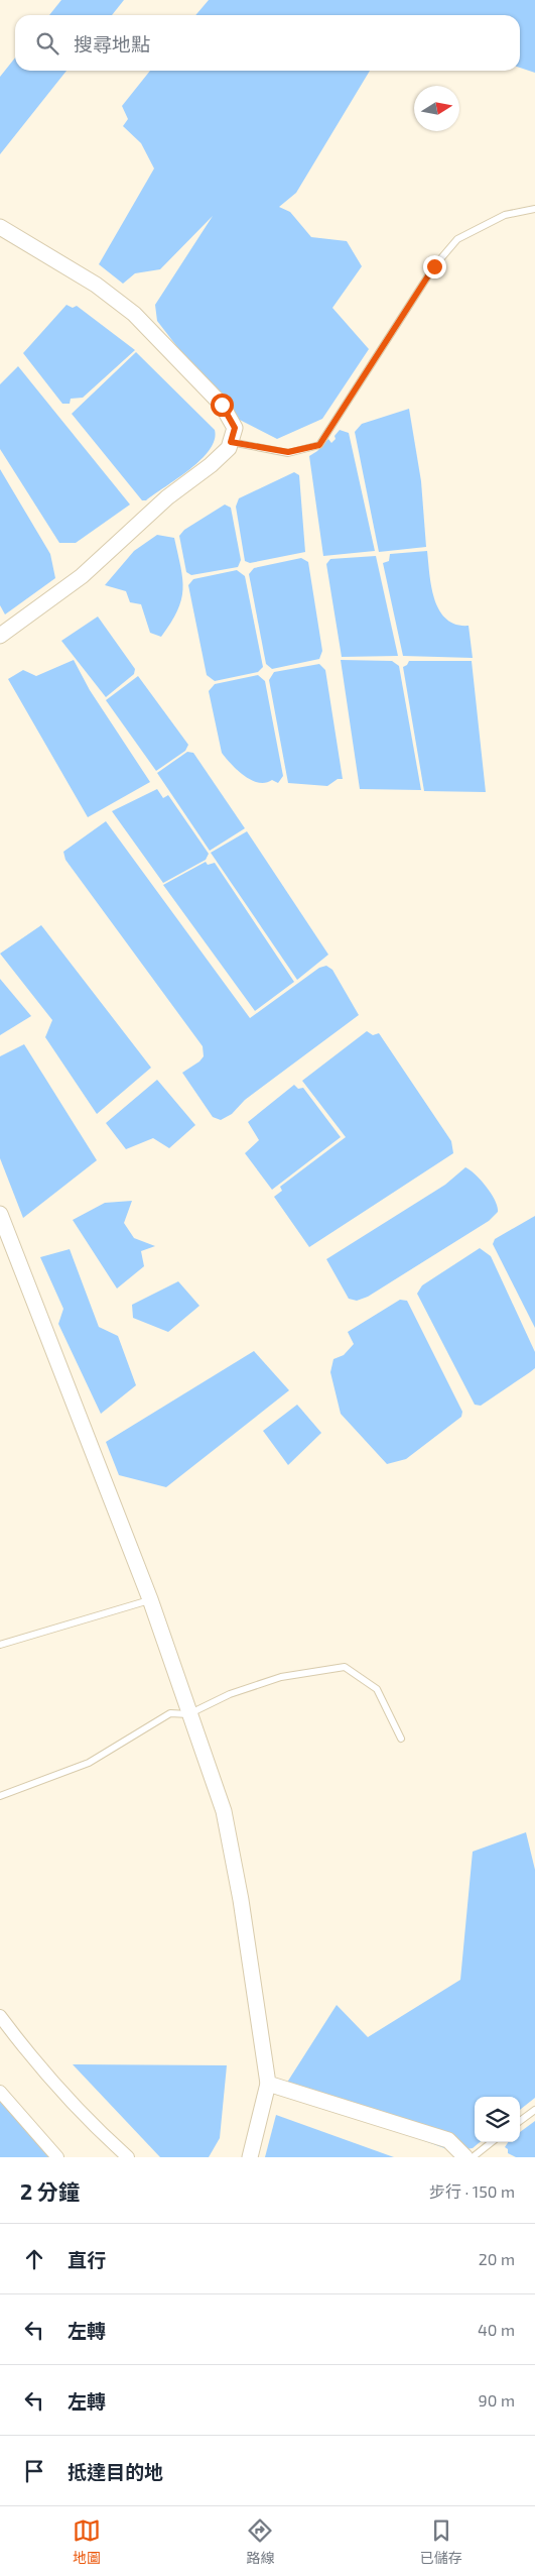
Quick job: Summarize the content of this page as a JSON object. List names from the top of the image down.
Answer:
{
  "north": "right",
  "page": {
    "search": "搜尋地點",
    "heading": ["2 分鐘", "步行 · 150 m"],
    "list": [
      ["直行", "20 m"],
      ["左轉", "40 m"],
      ["左轉", "90 m"],
      "抵達目的地"
    ],
    "nav": ["地圖", "路線", "已儲存"]
  }
}
